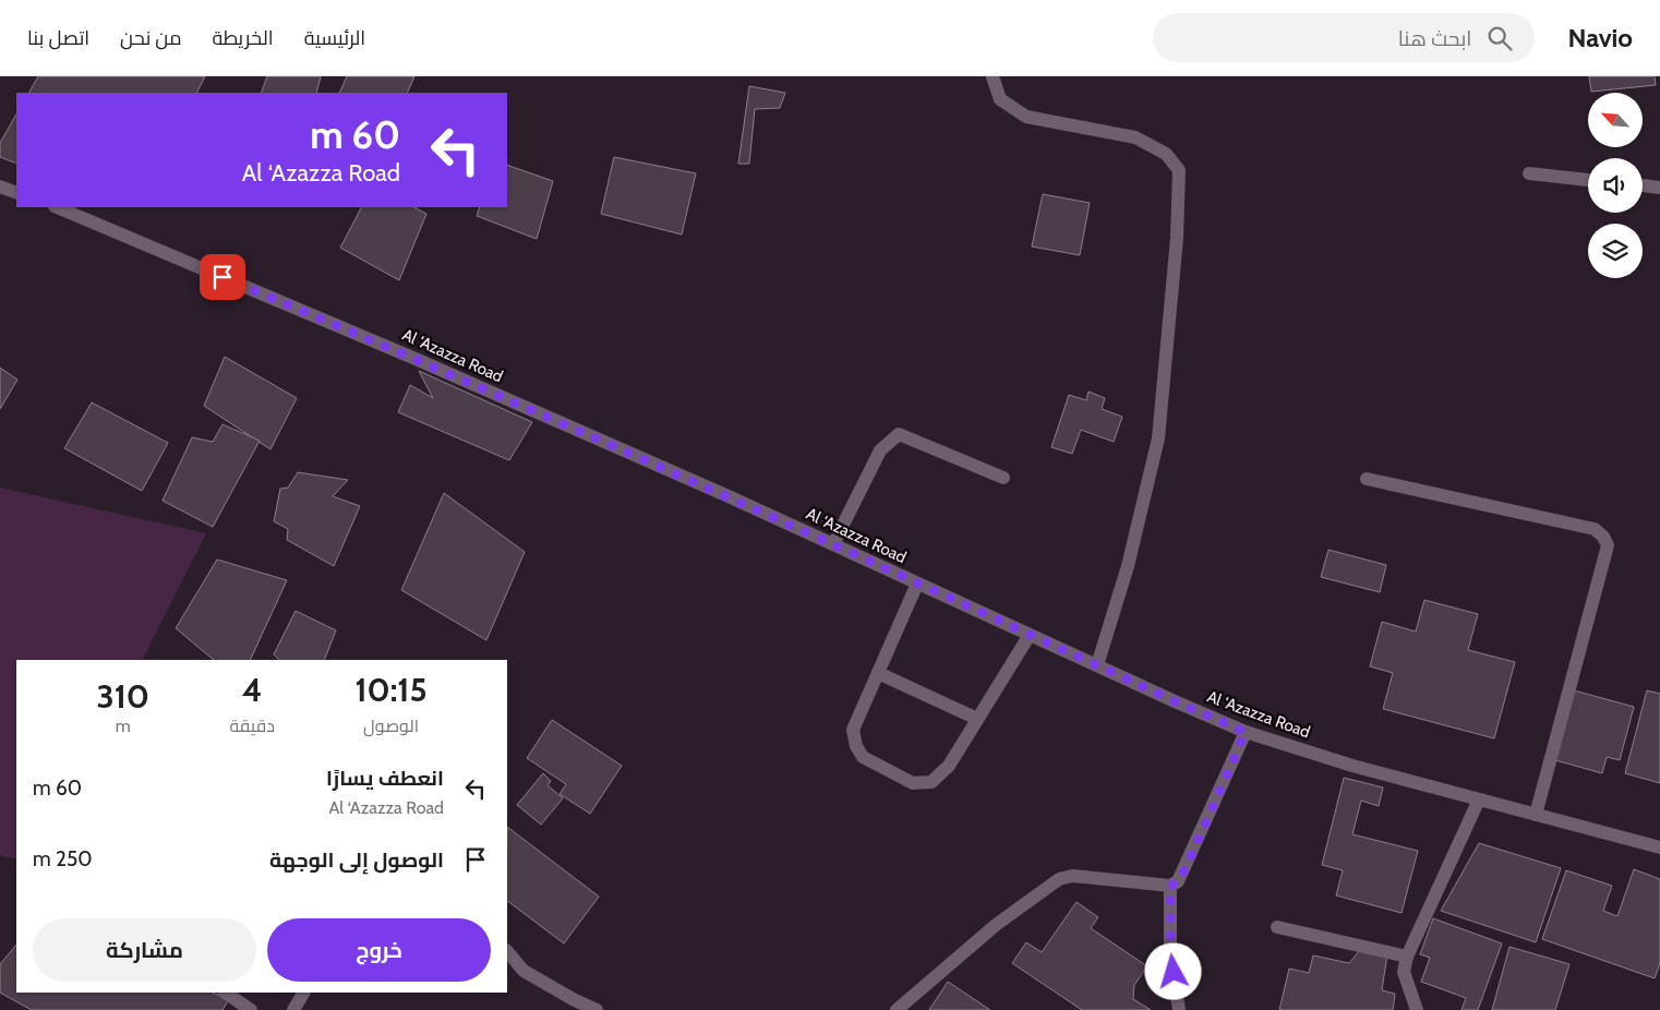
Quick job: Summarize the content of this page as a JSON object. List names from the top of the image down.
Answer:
{
  "streets": {
    "street": ["Al ‘Azazza Road"]
  },
  "north": "top left",
  "page": {
    "header": "Navio",
    "search": "ابحث هنا",
    "nav": [
      "الرئيسية",
      "الخريطة",
      "من نحن",
      "اتصل بنا"
    ],
    "turn": ["60 m", "Al ‘Azazza Road"],
    "eta": [
      "10:15",
      "الوصول",
      "4",
      "دقيقة",
      "310",
      "m"
    ],
    "list": [
      {
        "name": "انعطف يسارًا",
        "note": "Al ‘Azazza Road",
        "value": "60 m"
      },
      {
        "name": "الوصول إلى الوجهة",
        "value": "250 m"
      }
    ],
    "buttons": ["خروج", "مشاركة"]
  }
}
